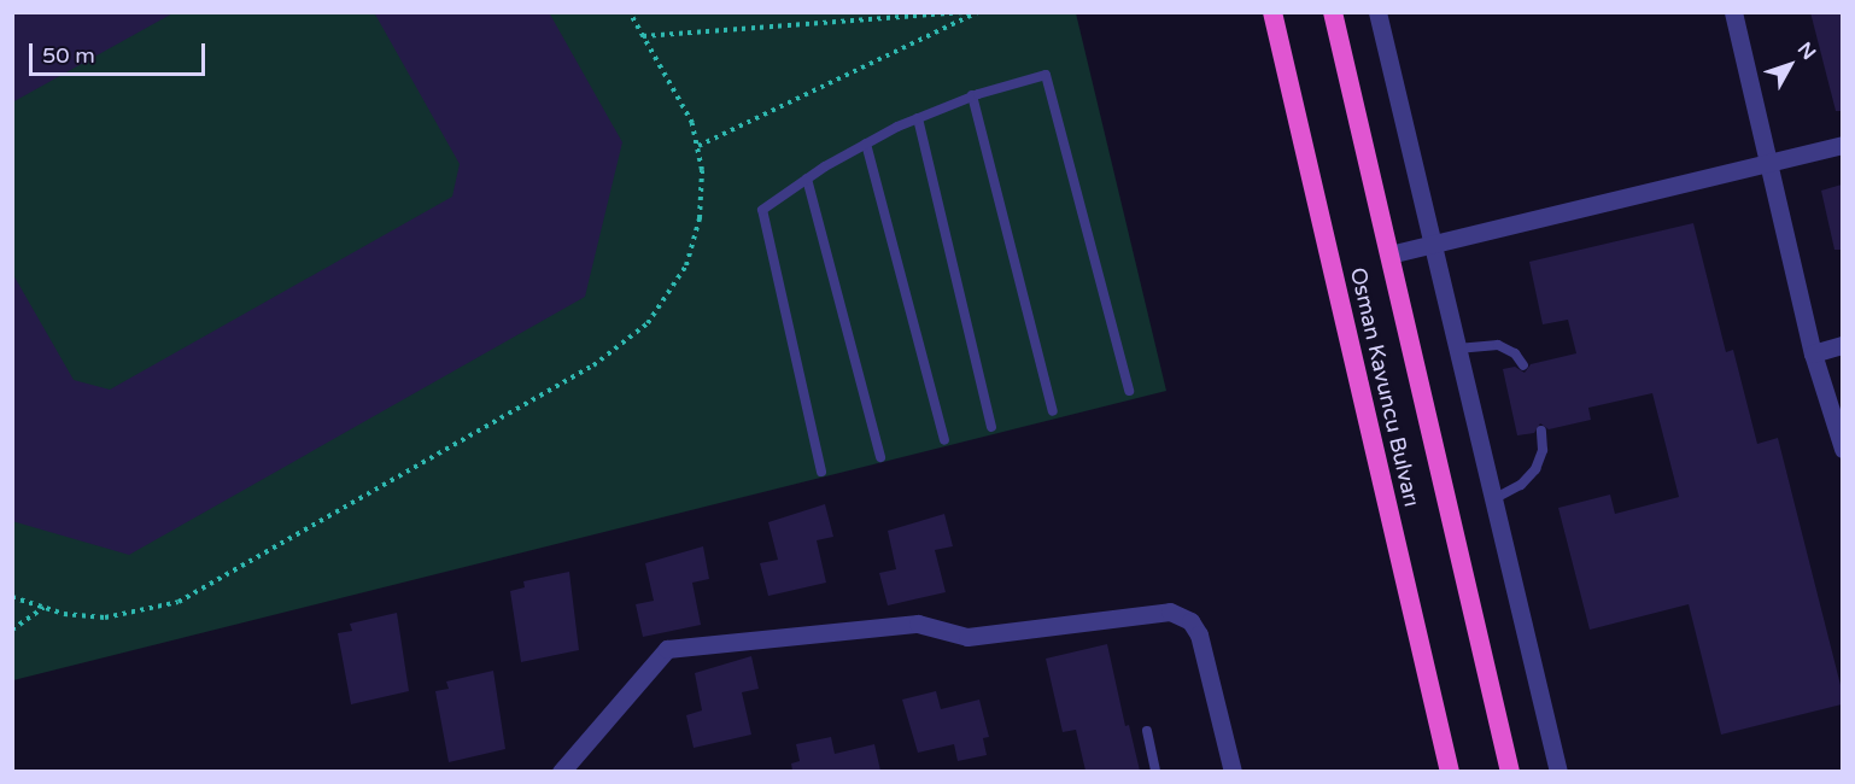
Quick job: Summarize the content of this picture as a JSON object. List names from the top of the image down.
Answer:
{
  "streets": {
    "highway": ["Osman Kavuncu Bulvarı"]
  },
  "scale_bar": "50 m",
  "north": "top right"
}
